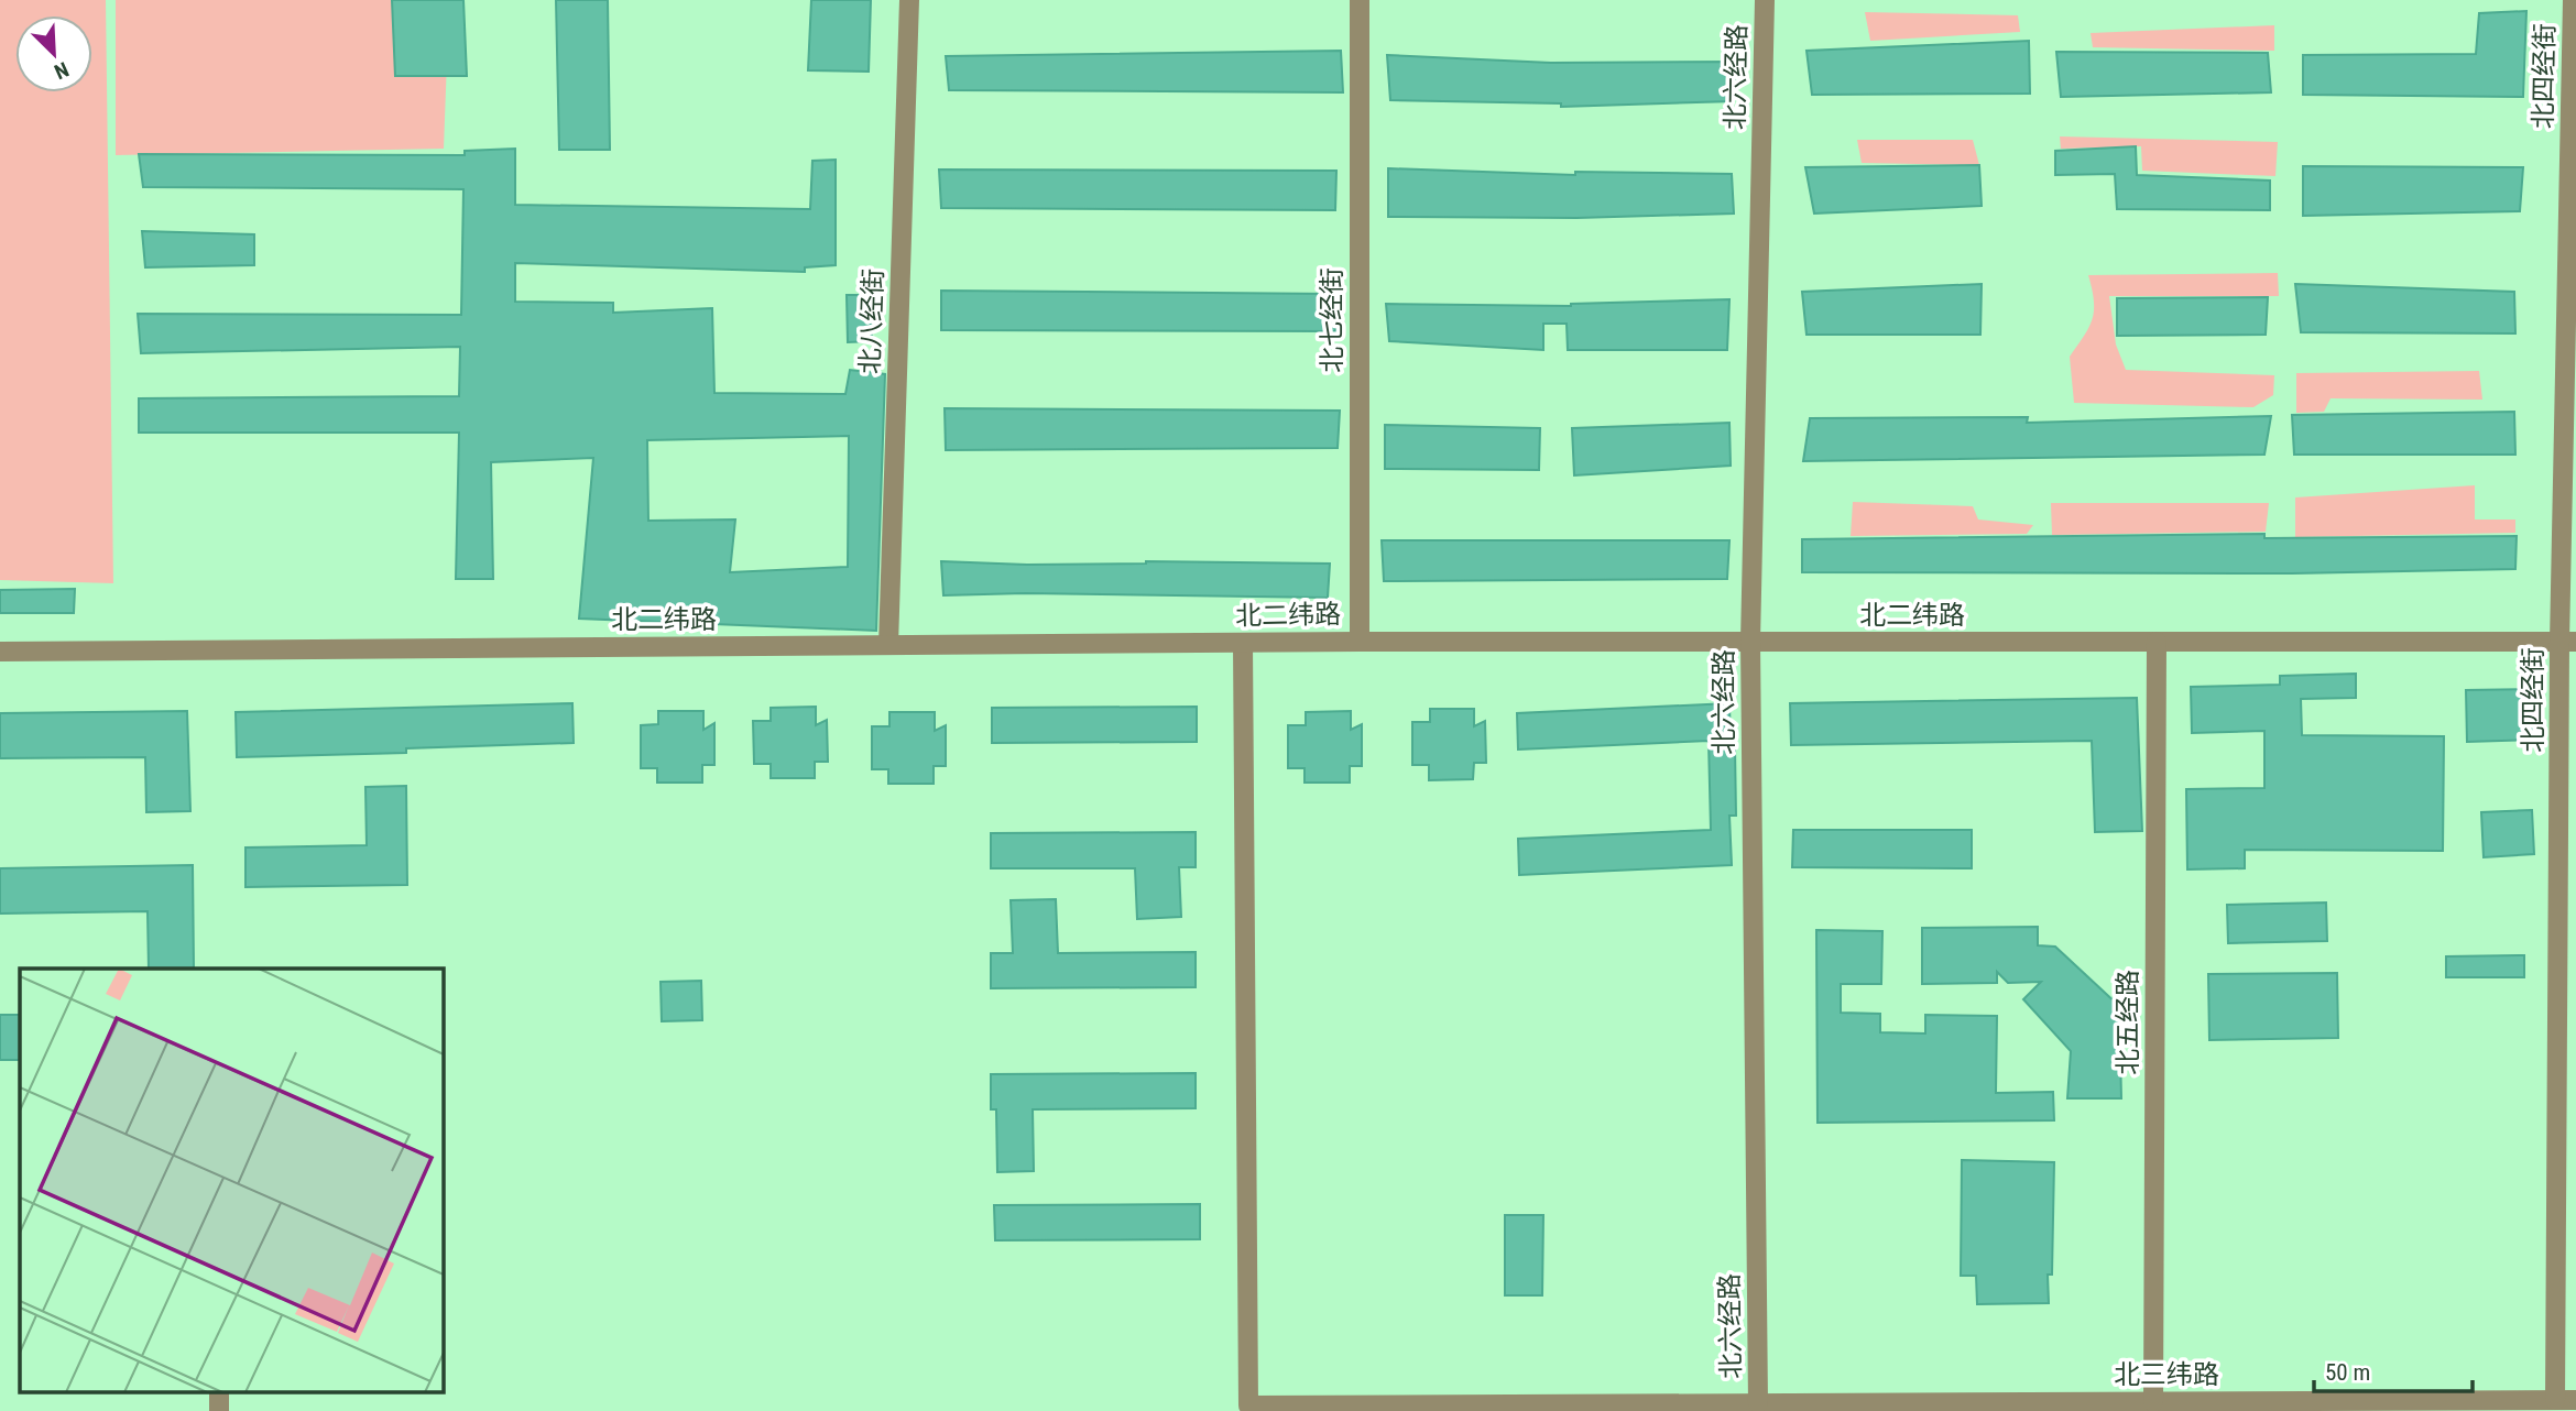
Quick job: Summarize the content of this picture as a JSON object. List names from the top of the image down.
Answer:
{
  "streets": {
    "street": [
      "北四经街",
      "北六经路",
      "北七经街",
      "北八经街",
      "北二纬路",
      "北五经路",
      "北三纬路"
    ]
  },
  "crossings": [
    ["北四经街", "北二纬路"],
    ["北四经街", "北三纬路"],
    ["北六经路", "北二纬路"],
    ["北六经路", "北三纬路"],
    ["北七经街", "北二纬路"],
    ["北八经街", "北二纬路"],
    ["北二纬路", "北五经路"],
    ["北五经路", "北三纬路"]
  ],
  "scale_bar": "50 m",
  "north": "bottom right"
}
